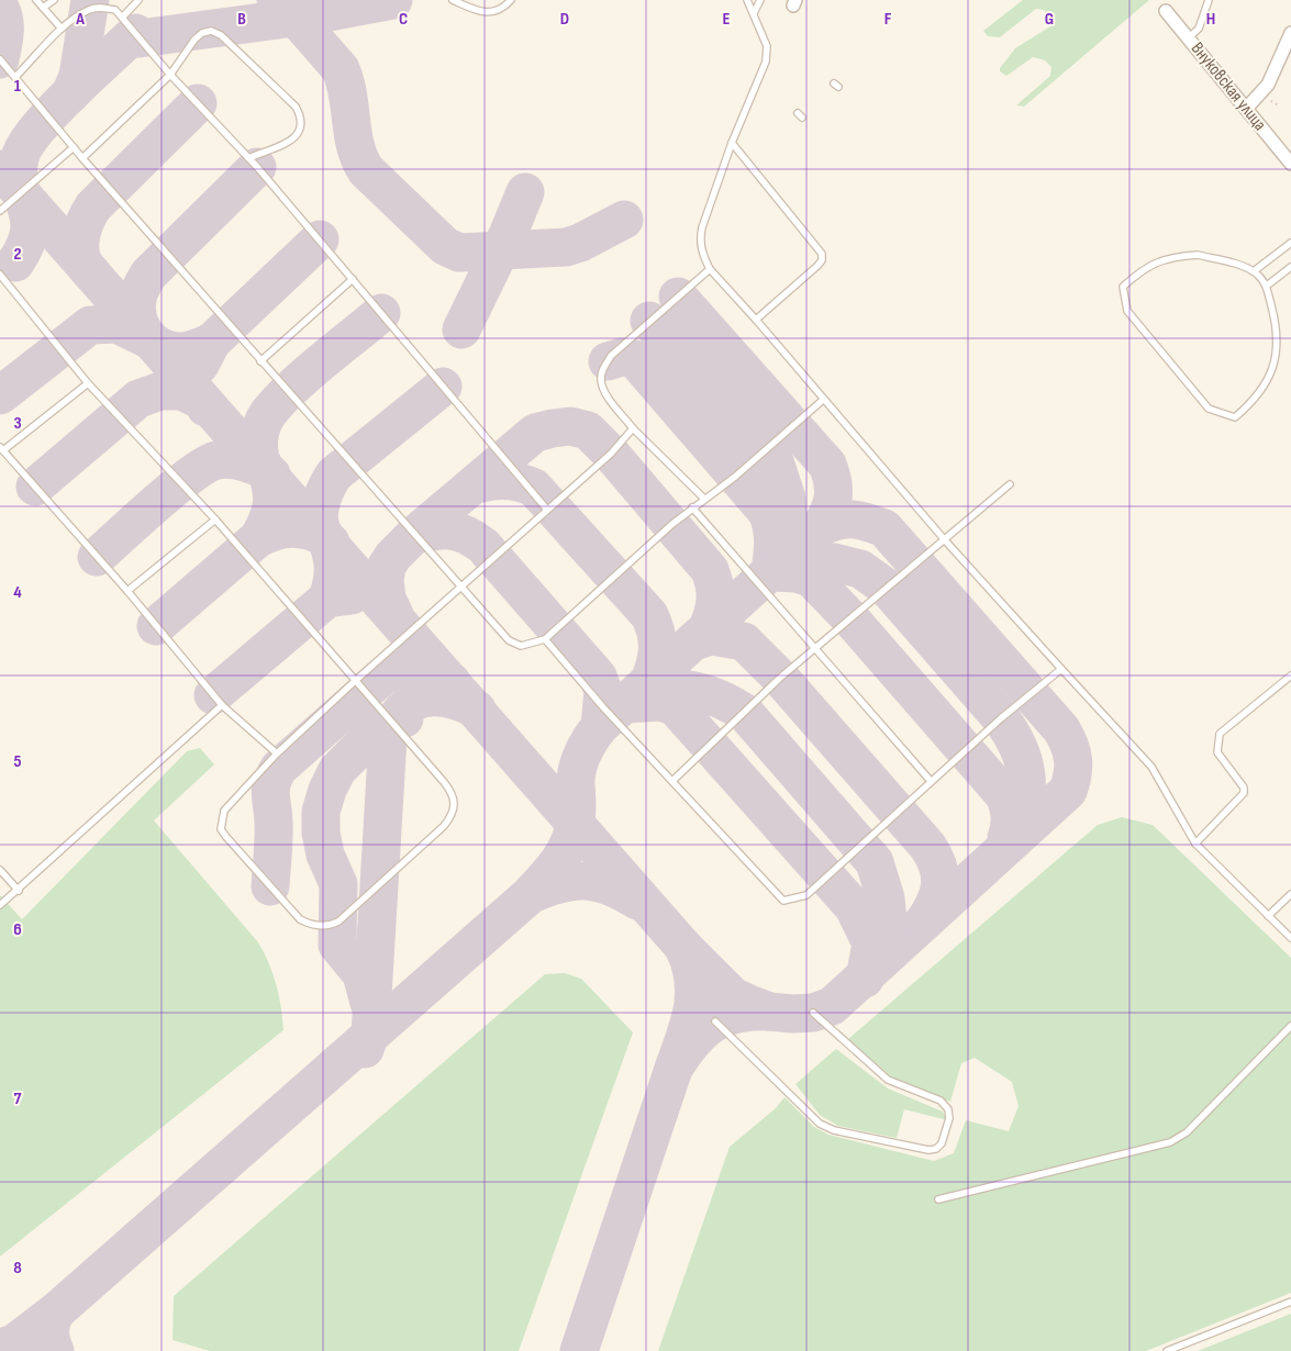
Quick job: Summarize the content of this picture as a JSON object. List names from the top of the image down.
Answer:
{
  "streets": {
    "street": ["Внуковская улица"]
  },
  "grid": {
    "columns": [
      "A",
      "B",
      "C",
      "D",
      "E",
      "F",
      "G",
      "H"
    ],
    "rows": [
      "1",
      "2",
      "3",
      "4",
      "5",
      "6",
      "7",
      "8"
    ]
  }
}
